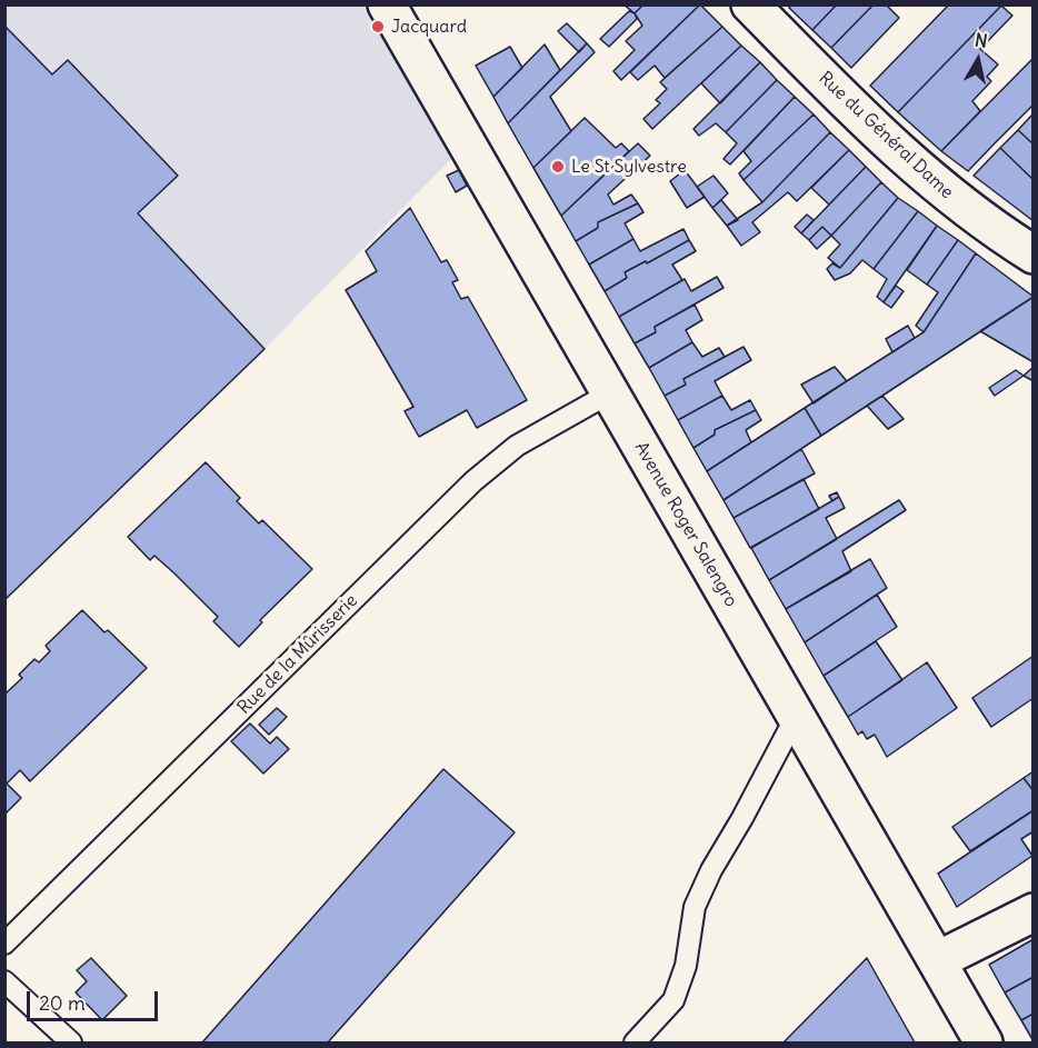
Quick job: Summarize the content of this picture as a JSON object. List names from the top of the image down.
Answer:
{
  "streets": {
    "street": ["Rue du Général Dame", "Avenue Roger Salengro"],
    "lane": ["Rue de la Mûrisserie"]
  },
  "crossings": [
    ["Avenue Roger Salengro", "Rue de la Mûrisserie"]
  ],
  "places": ["Jacquard", "Le St Sylvestre"],
  "scale_bar": "20 m",
  "north": "top"
}
